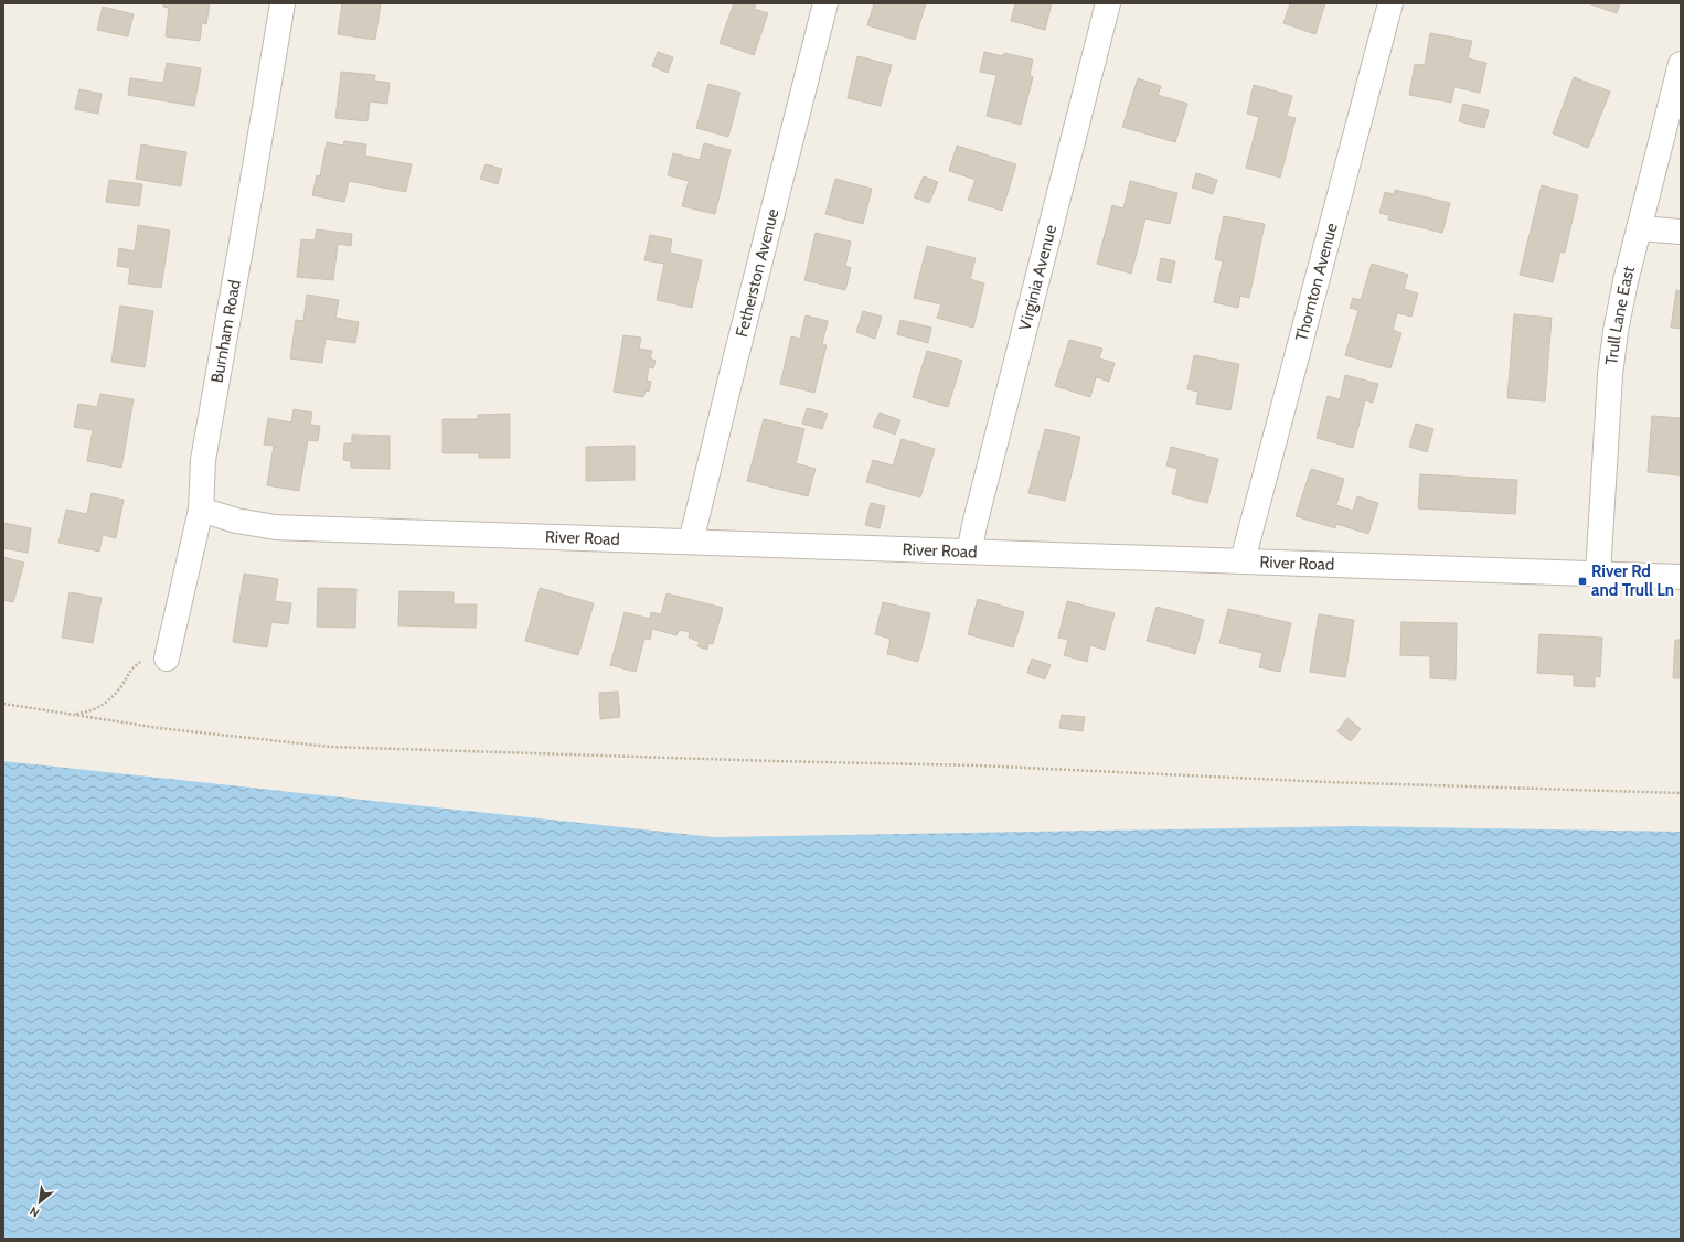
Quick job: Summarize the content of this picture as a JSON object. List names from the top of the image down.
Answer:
{
  "streets": {
    "street": [
      "Fetherston Avenue",
      "Virginia Avenue",
      "Thornton Avenue",
      "Trull Lane East",
      "Burnham Road",
      "River Road"
    ]
  },
  "crossings": [
    ["Fetherston Avenue", "River Road"],
    ["Virginia Avenue", "River Road"],
    ["Thornton Avenue", "River Road"],
    ["Trull Lane East", "River Road"],
    ["Burnham Road", "River Road"]
  ],
  "places": {
    "transit": ["River Rd and Trull Ln"]
  },
  "north": "bottom left"
}
